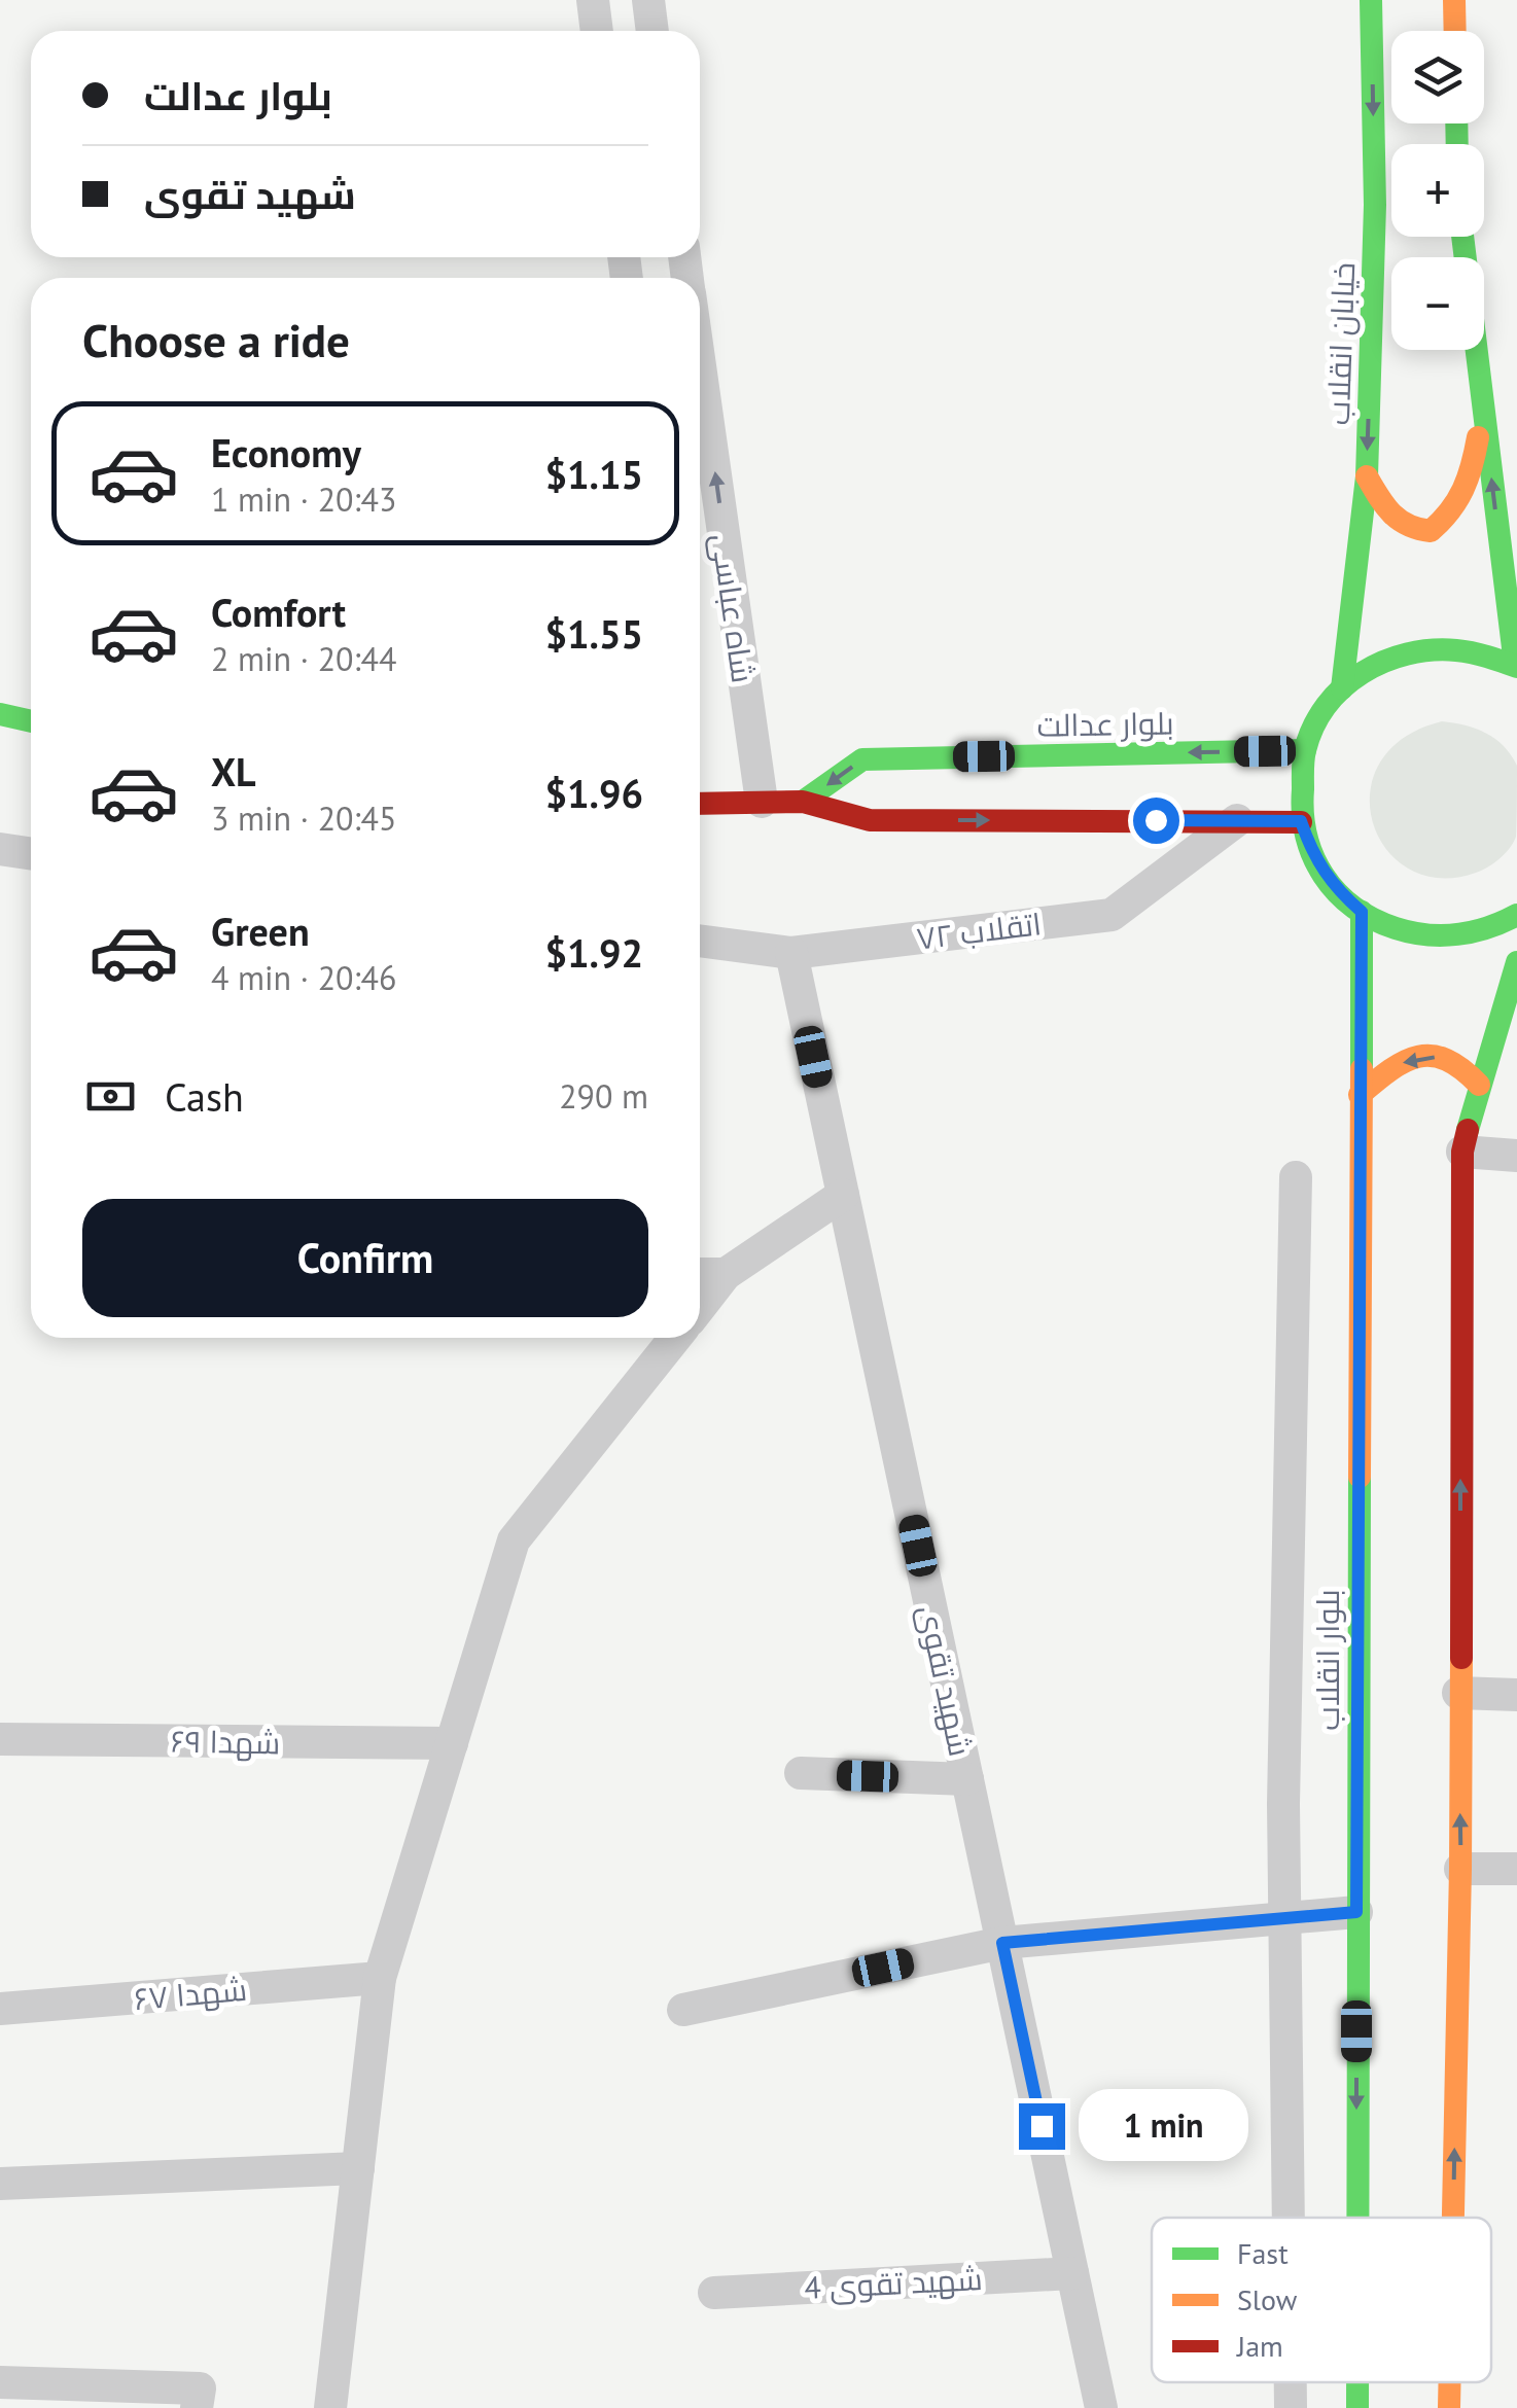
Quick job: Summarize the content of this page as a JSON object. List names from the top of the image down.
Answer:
{
  "streets": {
    "main road": ["خیابان انقلاب", "بلوار عدالت", "بلوار انقلاب"],
    "street": [
      "شاه عباسی",
      "اتقلاب ۷۲",
      "شهید تقوی",
      "شهدا ۶۹",
      "شهدا ۶۷",
      "شهید تقوی 4"
    ]
  },
  "crossings": [
    ["اتقلاب ۷۲", "شهید تقوی"],
    ["شهید تقوی", "شهید تقوی 4"]
  ],
  "one_way": ["شاه عباسی"],
  "legend": ["Fast", "Slow", "Jam"],
  "page": {
    "map_buttons": ["+", "−"],
    "banner": ["بلوار عدالت", "شهید تقوی"],
    "heading": "Choose a ride",
    "list": [
      {
        "name": "Economy",
        "note": "1 min · 20:43",
        "value": "$1.15"
      },
      {
        "name": "Comfort",
        "note": "2 min · 20:44",
        "value": "$1.55"
      },
      {
        "name": "XL",
        "note": "3 min · 20:45",
        "value": "$1.96"
      },
      {
        "name": "Green",
        "note": "4 min · 20:46",
        "value": "$1.92"
      }
    ],
    "pay": ["Cash", "290 m"],
    "buttons": "Confirm",
    "bubble": "1 min"
  }
}
